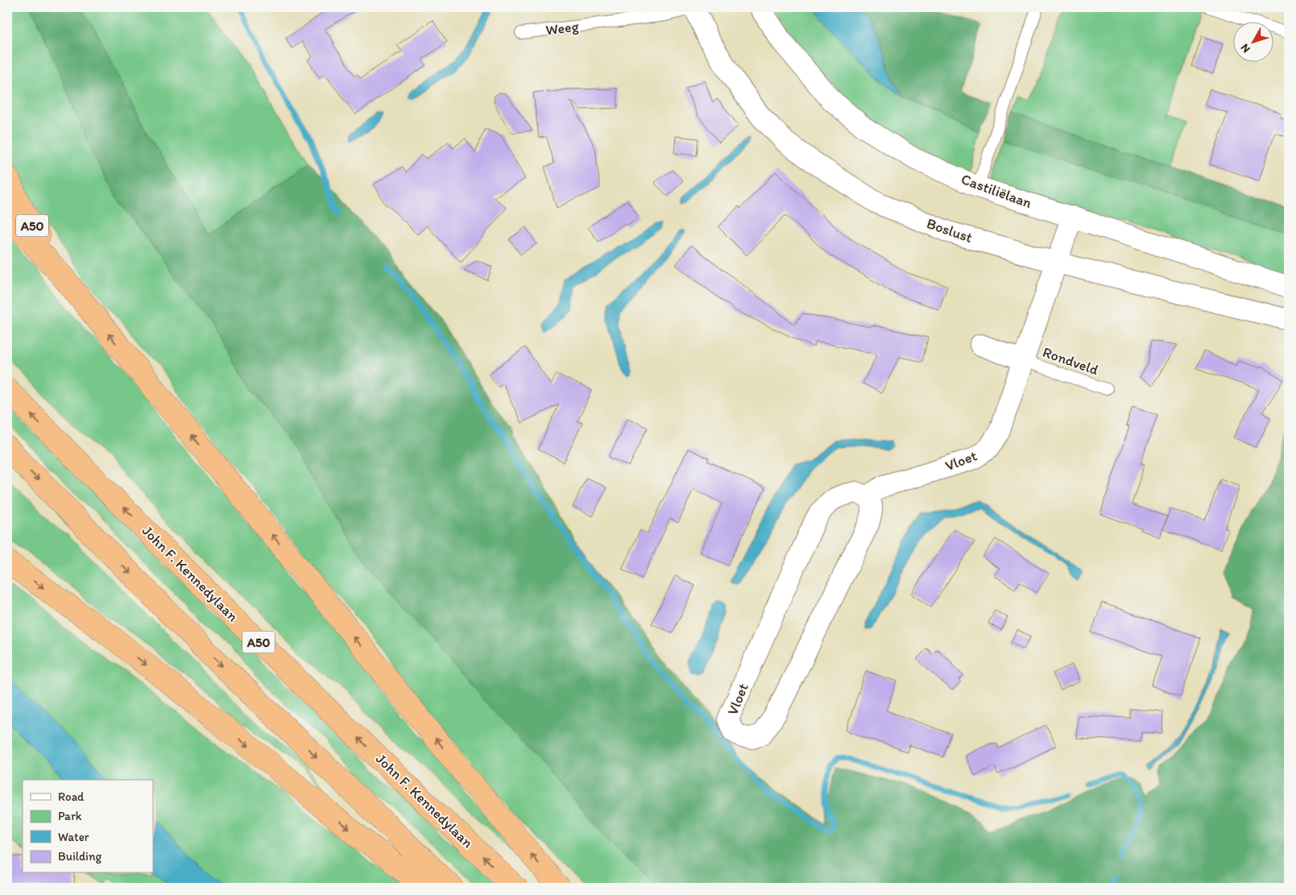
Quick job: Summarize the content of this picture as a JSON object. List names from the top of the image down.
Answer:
{
  "streets": {
    "highway": ["A50", "John F. Kennedylaan"],
    "street": ["Castiliëlaan", "Boslust", "Vloet"],
    "lane": ["Weeg", "Rondveld"]
  },
  "crossings": [
    ["Weeg", "Boslust"],
    ["Castiliëlaan", "Vloet"],
    ["Boslust", "Vloet"],
    ["Rondveld", "Vloet"]
  ],
  "legend": [
    "Road",
    "Park",
    "Water",
    "Building"
  ],
  "north": "bottom left"
}
